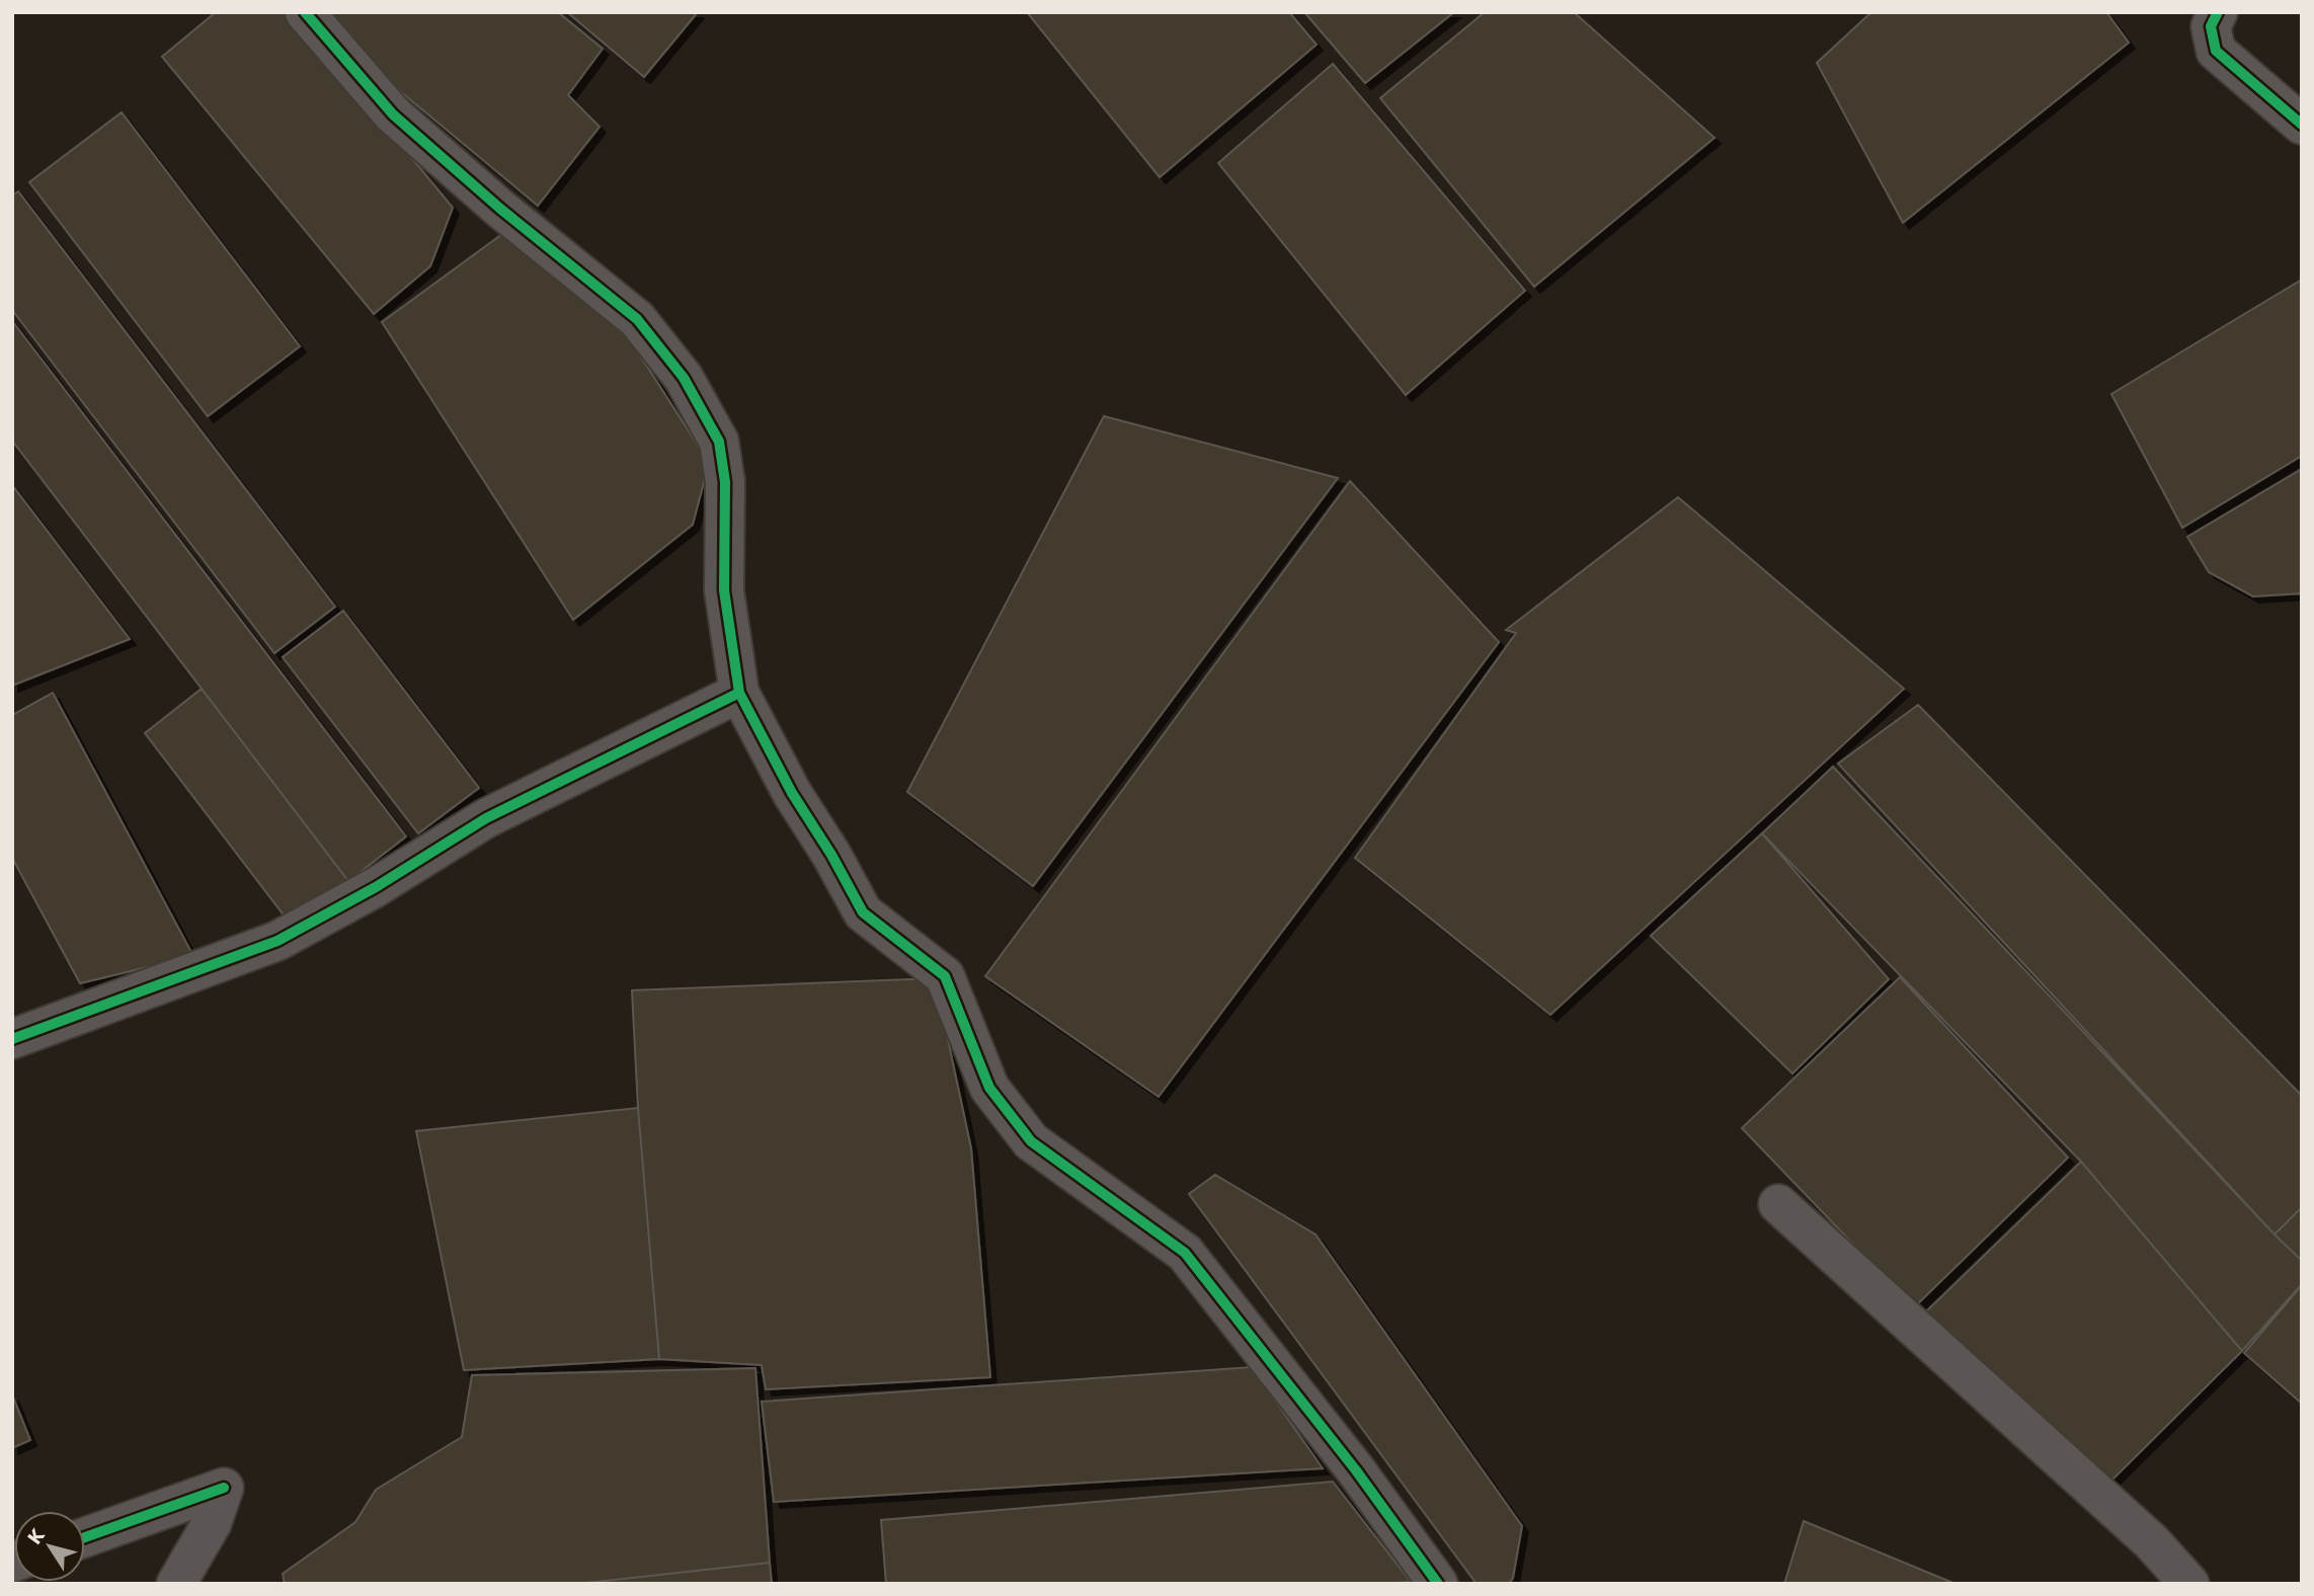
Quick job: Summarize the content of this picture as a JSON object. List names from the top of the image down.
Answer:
{
  "north": "top left"
}
